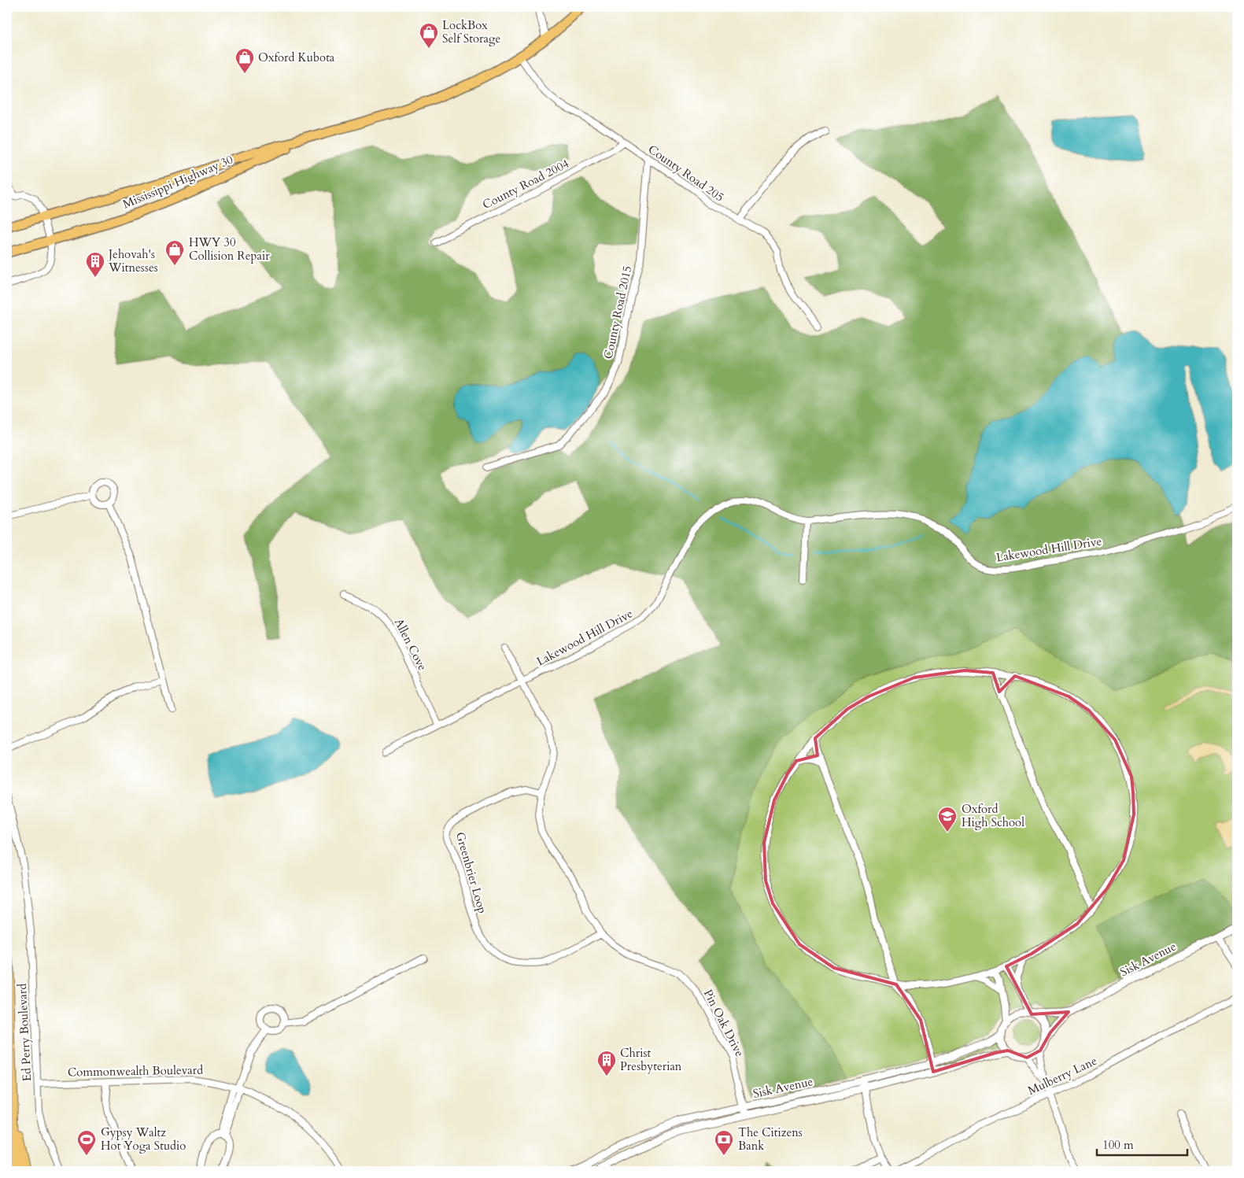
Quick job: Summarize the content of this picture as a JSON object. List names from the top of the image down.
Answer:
{
  "streets": {
    "main road": ["Mississippi Highway 30"],
    "street": [
      "County Road 205",
      "County Road 2004",
      "County Road 2015",
      "Lakewood Hill Drive",
      "Allen Cove",
      "Greenbrier Loop",
      "Sisk Avenue",
      "Pin Oak Drive",
      "Ed Perry Boulevard",
      "Commonwealth Boulevard",
      "Mulberry Lane"
    ]
  },
  "crossings": [
    ["County Road 205", "Mississippi Highway 30"],
    ["County Road 205", "County Road 2004"],
    ["County Road 205", "County Road 2015"],
    ["Lakewood Hill Drive", "Allen Cove"],
    ["Lakewood Hill Drive", "Pin Oak Drive"],
    ["Greenbrier Loop", "Pin Oak Drive"],
    ["Sisk Avenue", "Pin Oak Drive"],
    ["Ed Perry Boulevard", "Commonwealth Boulevard"]
  ],
  "places": {
    "shop": ["LockBox Self Storage", "Oxford Kubota", "HWY 30 Collision Repair"],
    "building": ["Jehovah's Witnesses", "Christ Presbyterian"],
    "school or university": ["Oxford High School"],
    "sports": ["Gypsy Waltz Hot Yoga Studio"],
    "bank": ["The Citizens Bank"]
  },
  "scale_bar": "100 m"
}
